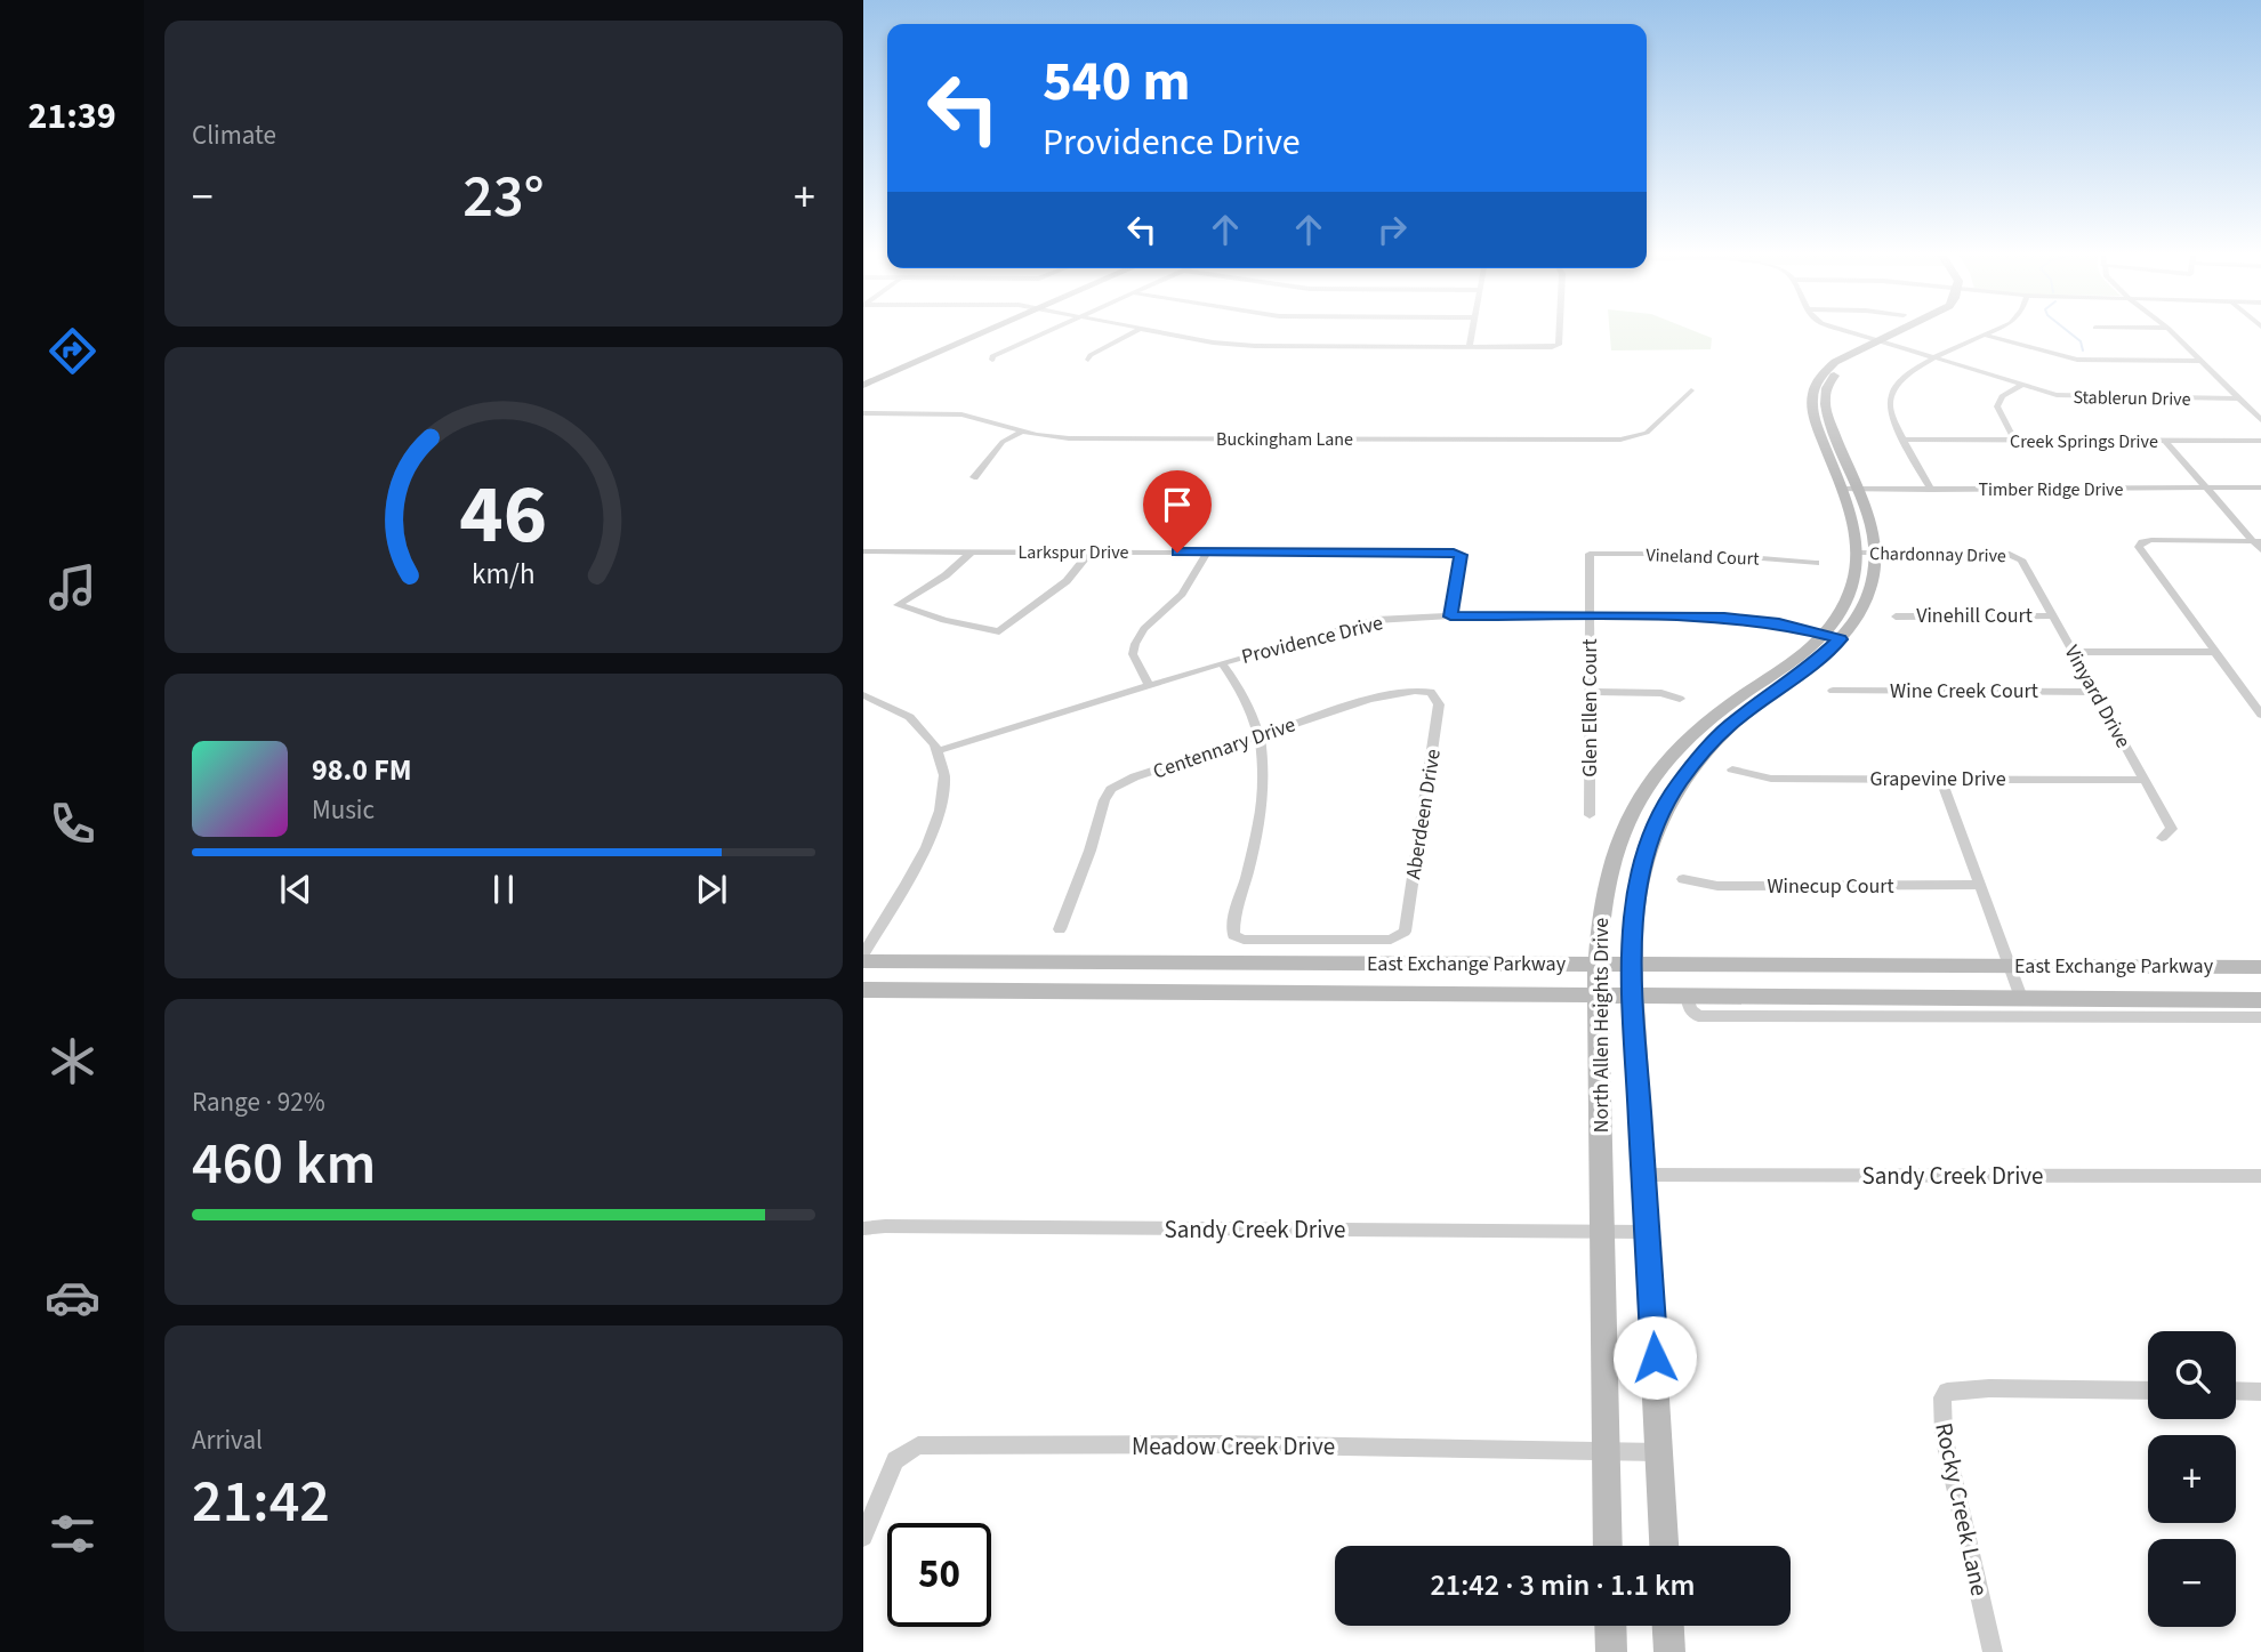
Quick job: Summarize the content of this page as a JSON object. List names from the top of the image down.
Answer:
{
  "streets": {
    "main road": ["East Exchange Parkway", "North Allen Heights Drive"],
    "street": [
      "Stablerun Drive",
      "Buckingham Lane",
      "Creek Springs Drive",
      "Timber Ridge Drive",
      "Larkspur Drive",
      "Chardonnay Drive",
      "Vineland Court",
      "Vinehill Court",
      "Providence Drive",
      "Wine Creek Court",
      "Vinyard Drive",
      "Glen Ellen Court",
      "Centennary Drive",
      "Grapevine Drive",
      "Aberdeen Drive",
      "Winecup Court",
      "Sandy Creek Drive",
      "Meadow Creek Drive",
      "Rocky Creek Lane"
    ]
  },
  "crossings": [
    ["Stablerun Drive", "North Allen Heights Drive"],
    ["Timber Ridge Drive", "North Allen Heights Drive"],
    ["Larkspur Drive", "Providence Drive"],
    ["Chardonnay Drive", "Vinyard Drive"],
    ["Chardonnay Drive", "North Allen Heights Drive"],
    ["Vineland Court", "Glen Ellen Court"],
    ["Vinehill Court", "Vinyard Drive"],
    ["Providence Drive", "Glen Ellen Court"],
    ["Providence Drive", "North Allen Heights Drive"],
    ["Wine Creek Court", "Vinyard Drive"],
    ["Vinyard Drive", "Grapevine Drive"],
    ["Centennary Drive", "Aberdeen Drive"],
    ["East Exchange Parkway", "North Allen Heights Drive"],
    ["North Allen Heights Drive", "Sandy Creek Drive"],
    ["North Allen Heights Drive", "Meadow Creek Drive"]
  ],
  "page": {
    "tabs": "21:39",
    "tile": [
      "Climate",
      ["Range · 92%", "460 km"],
      ["Arrival", "21:42"]
    ],
    "turn": ["540 m", "Providence Drive"],
    "heat": ["−", "23°", "+"],
    "song": ["98.0 FM", "Music"],
    "map_buttons": ["+", "−"],
    "limit": "50",
    "trip": "21:42 · 3 min · 1.1 km",
    "gauge": ["46", "km/h"]
  }
}
